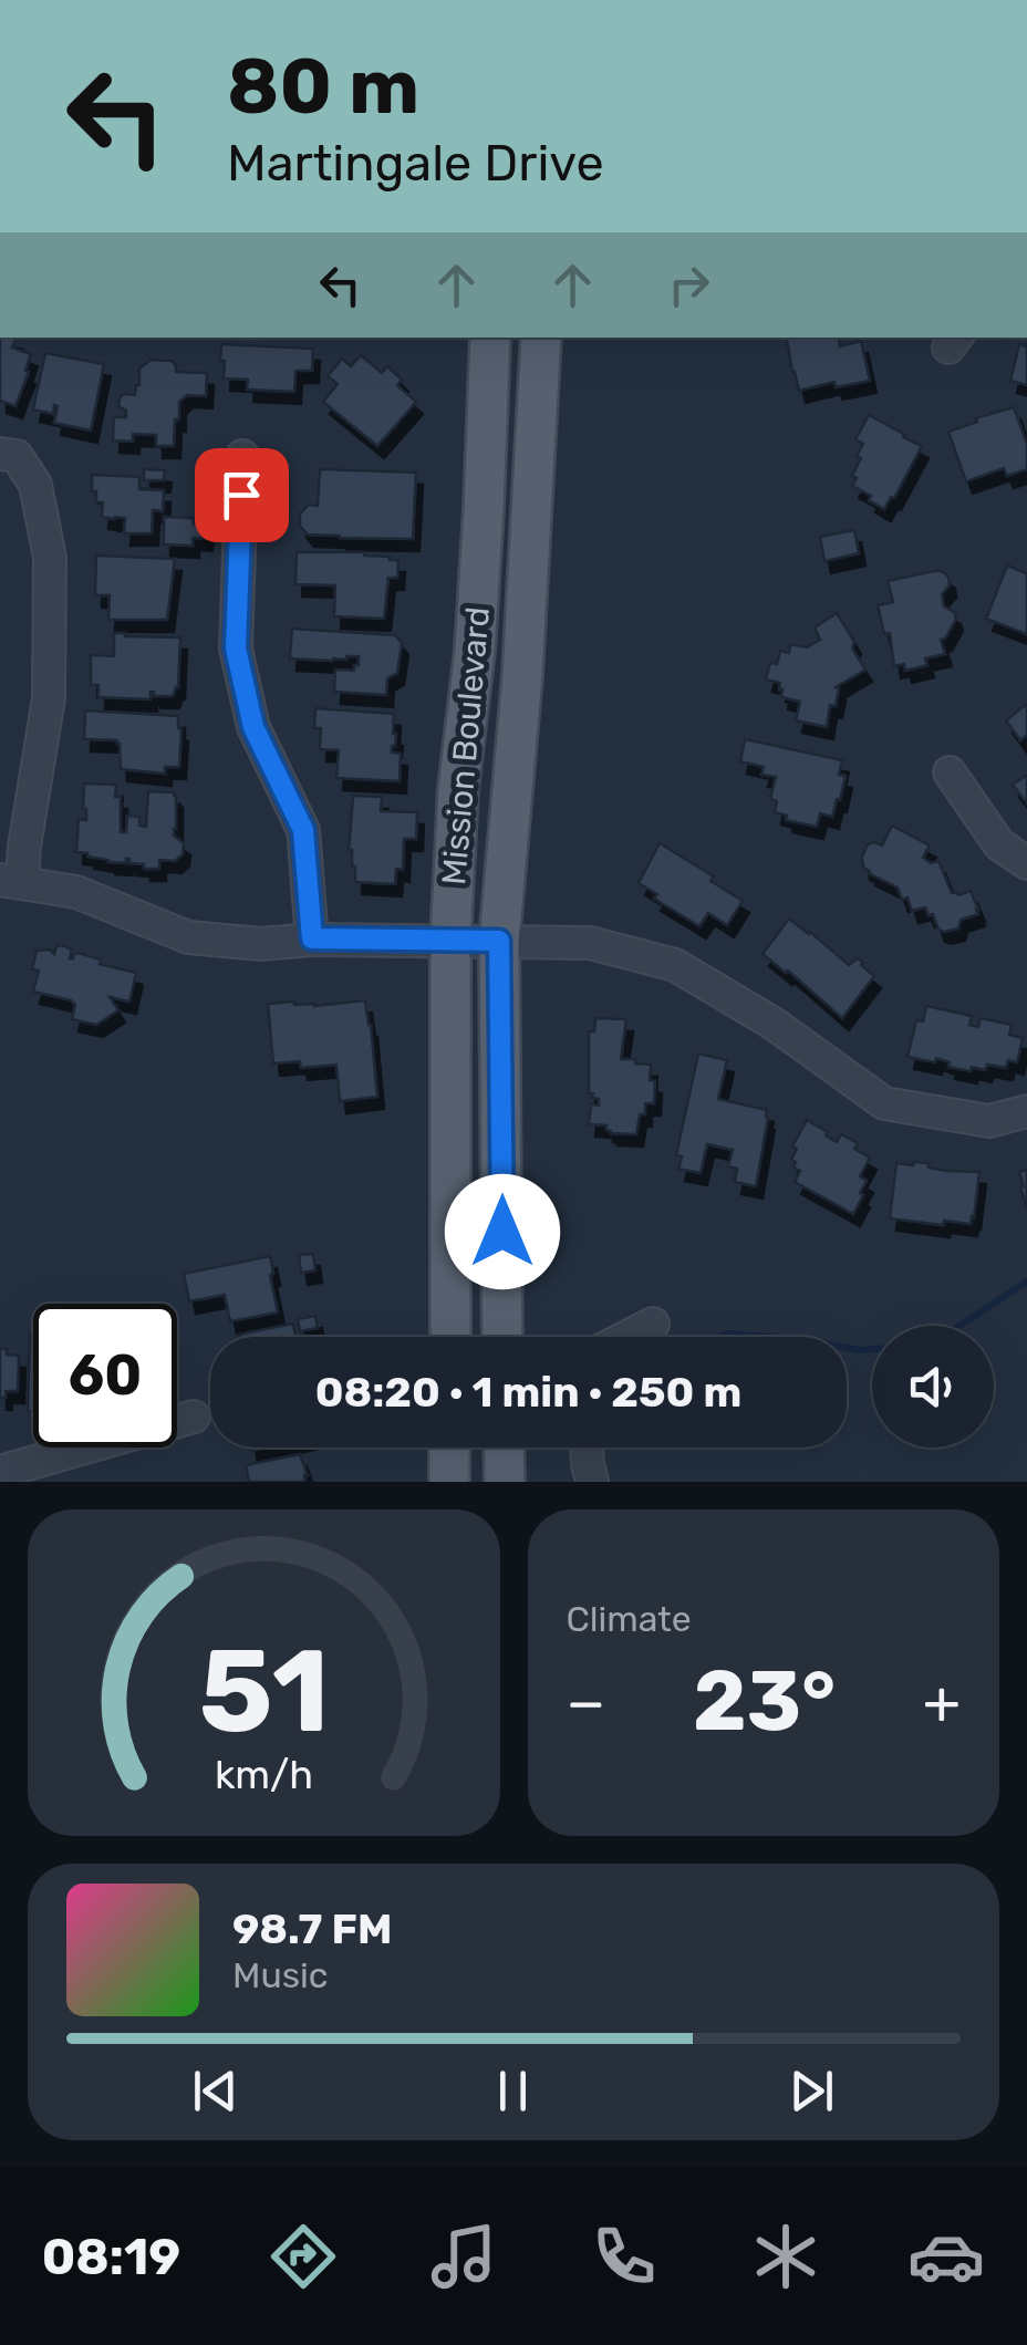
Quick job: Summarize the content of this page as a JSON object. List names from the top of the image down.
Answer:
{
  "streets": {
    "main road": ["Mission Boulevard"]
  },
  "page": {
    "turn": ["80 m", "Martingale Drive"],
    "limit": "60",
    "trip": "08:20 · 1 min · 250 m",
    "tile": "Climate",
    "heat": ["−", "23°", "+"],
    "song": ["98.7 FM", "Music"],
    "tabs": "08:19",
    "gauge": ["51", "km/h"]
  }
}
